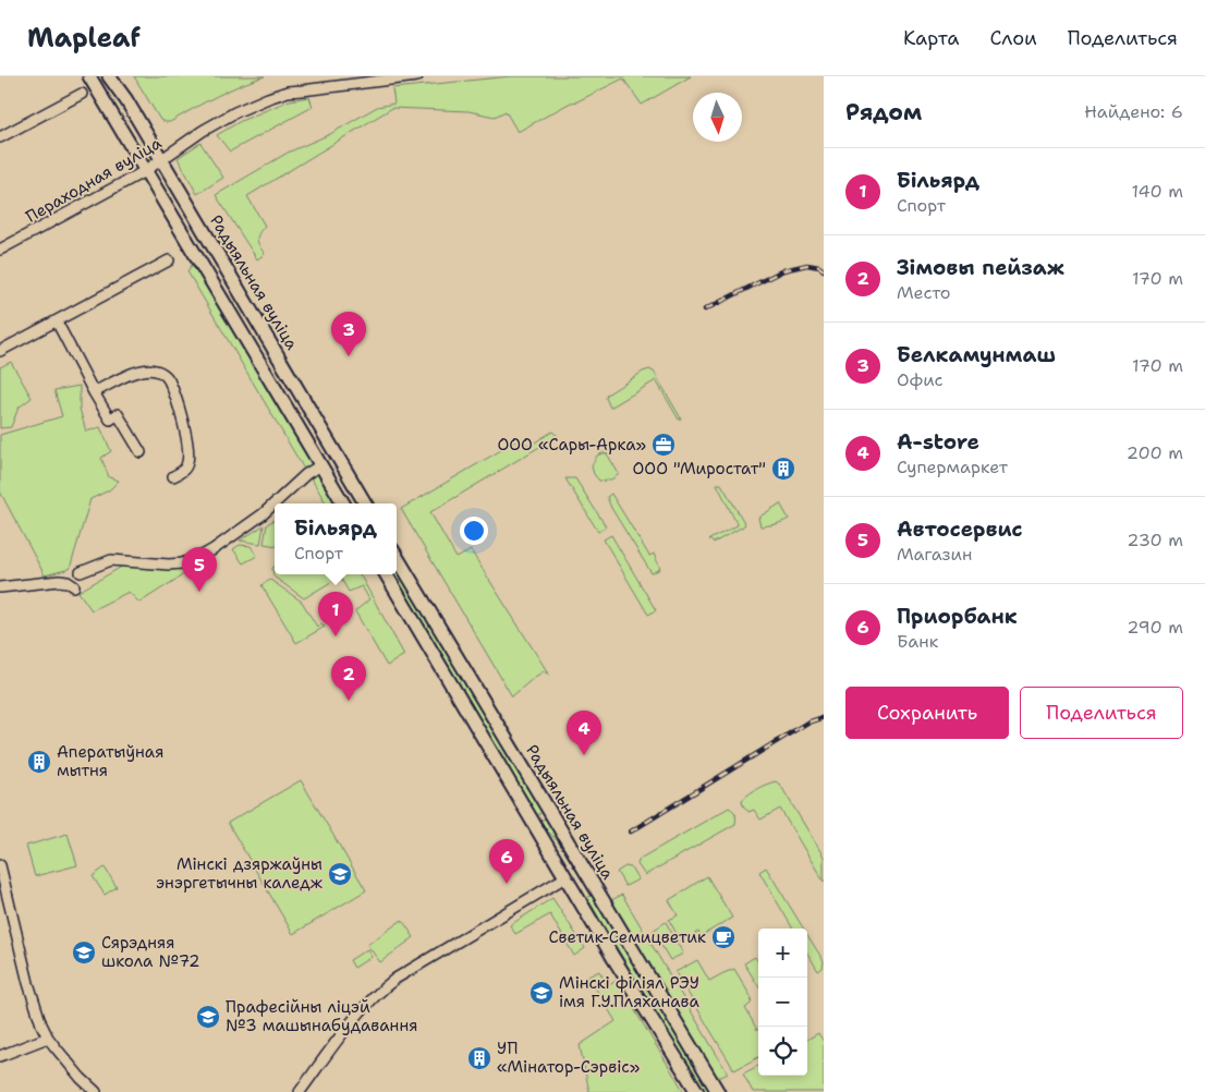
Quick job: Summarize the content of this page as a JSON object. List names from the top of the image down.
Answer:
{
  "streets": {
    "main road": ["Радыяльная вуліца"],
    "street": ["Пераходная вуліца"]
  },
  "crossings": [
    ["Пераходная вуліца", "Радыяльная вуліца"]
  ],
  "places": {
    "office": ["ООО «Сары-Арка»"],
    "building": ["ООО \"Миростат\"", "Аператыўная мытня", "УП «Мінатор-Сэрвіс»"],
    "school or university": [
      "Мінскі дзяржаўны энэргетычны каледж",
      "Сярэдняя школа №72",
      "Мінскі філіял РЭУ імя Г.У.Пляханава",
      "Прафесійны ліцэй №3 машынабудавання"
    ],
    "cafe": ["Светик-Семицветик"]
  },
  "north": "bottom",
  "page": {
    "header": "Mapleaf",
    "nav": ["Карта", "Слои", "Поделиться"],
    "heading": ["Рядом", "Найдено: 6"],
    "list": [
      {
        "mark": "1",
        "name": "Більярд",
        "note": "Спорт",
        "value": "140 m"
      },
      {
        "mark": "2",
        "name": "Зімовы пейзаж",
        "note": "Место",
        "value": "170 m"
      },
      {
        "mark": "3",
        "name": "Белкамунмаш",
        "note": "Офис",
        "value": "170 m"
      },
      {
        "mark": "4",
        "name": "А-store",
        "note": "Супермаркет",
        "value": "200 m"
      },
      {
        "mark": "5",
        "name": "Автосервис",
        "note": "Магазин",
        "value": "230 m"
      },
      {
        "mark": "6",
        "name": "Приорбанк",
        "note": "Банк",
        "value": "290 m"
      }
    ],
    "pins": [
      "3",
      "5",
      "1",
      "2",
      "4",
      "6"
    ],
    "popup": ["Більярд", "Спорт"],
    "buttons": ["Сохранить", "Поделиться"],
    "map_buttons": ["+", "−"]
  }
}
